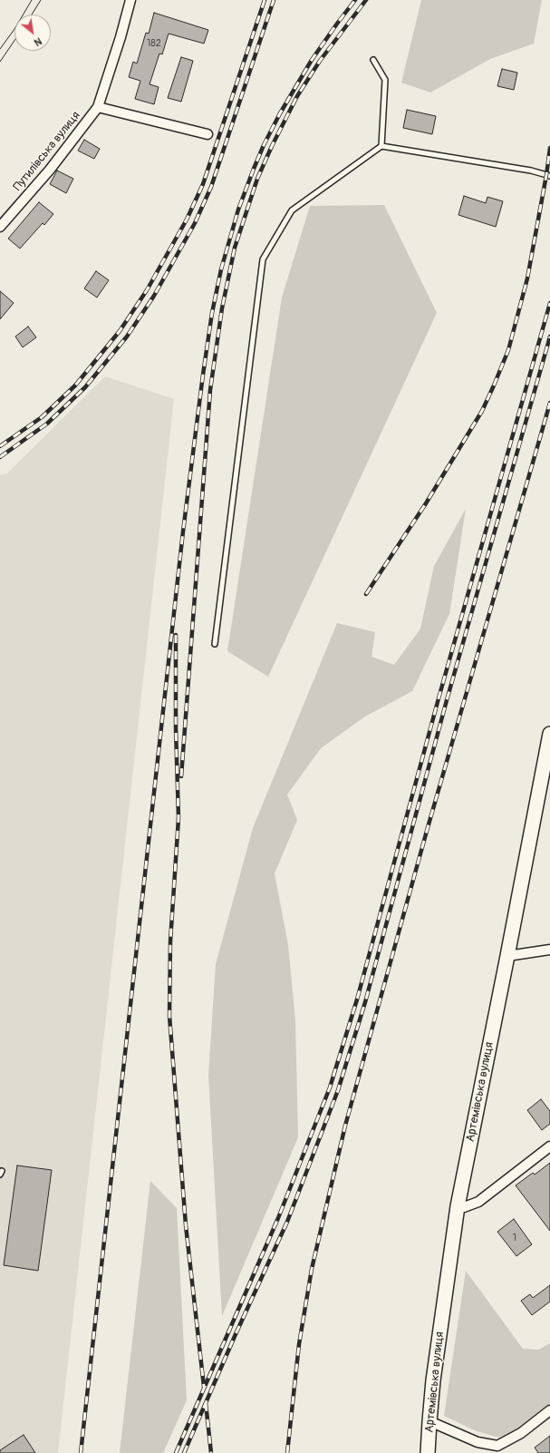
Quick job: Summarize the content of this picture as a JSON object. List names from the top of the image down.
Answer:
{
  "streets": {
    "main road": ["Артемівська вулиця"],
    "street": ["Путилівська вулиця"]
  },
  "house_numbers": ["182", "1"],
  "north": "bottom right"
}
